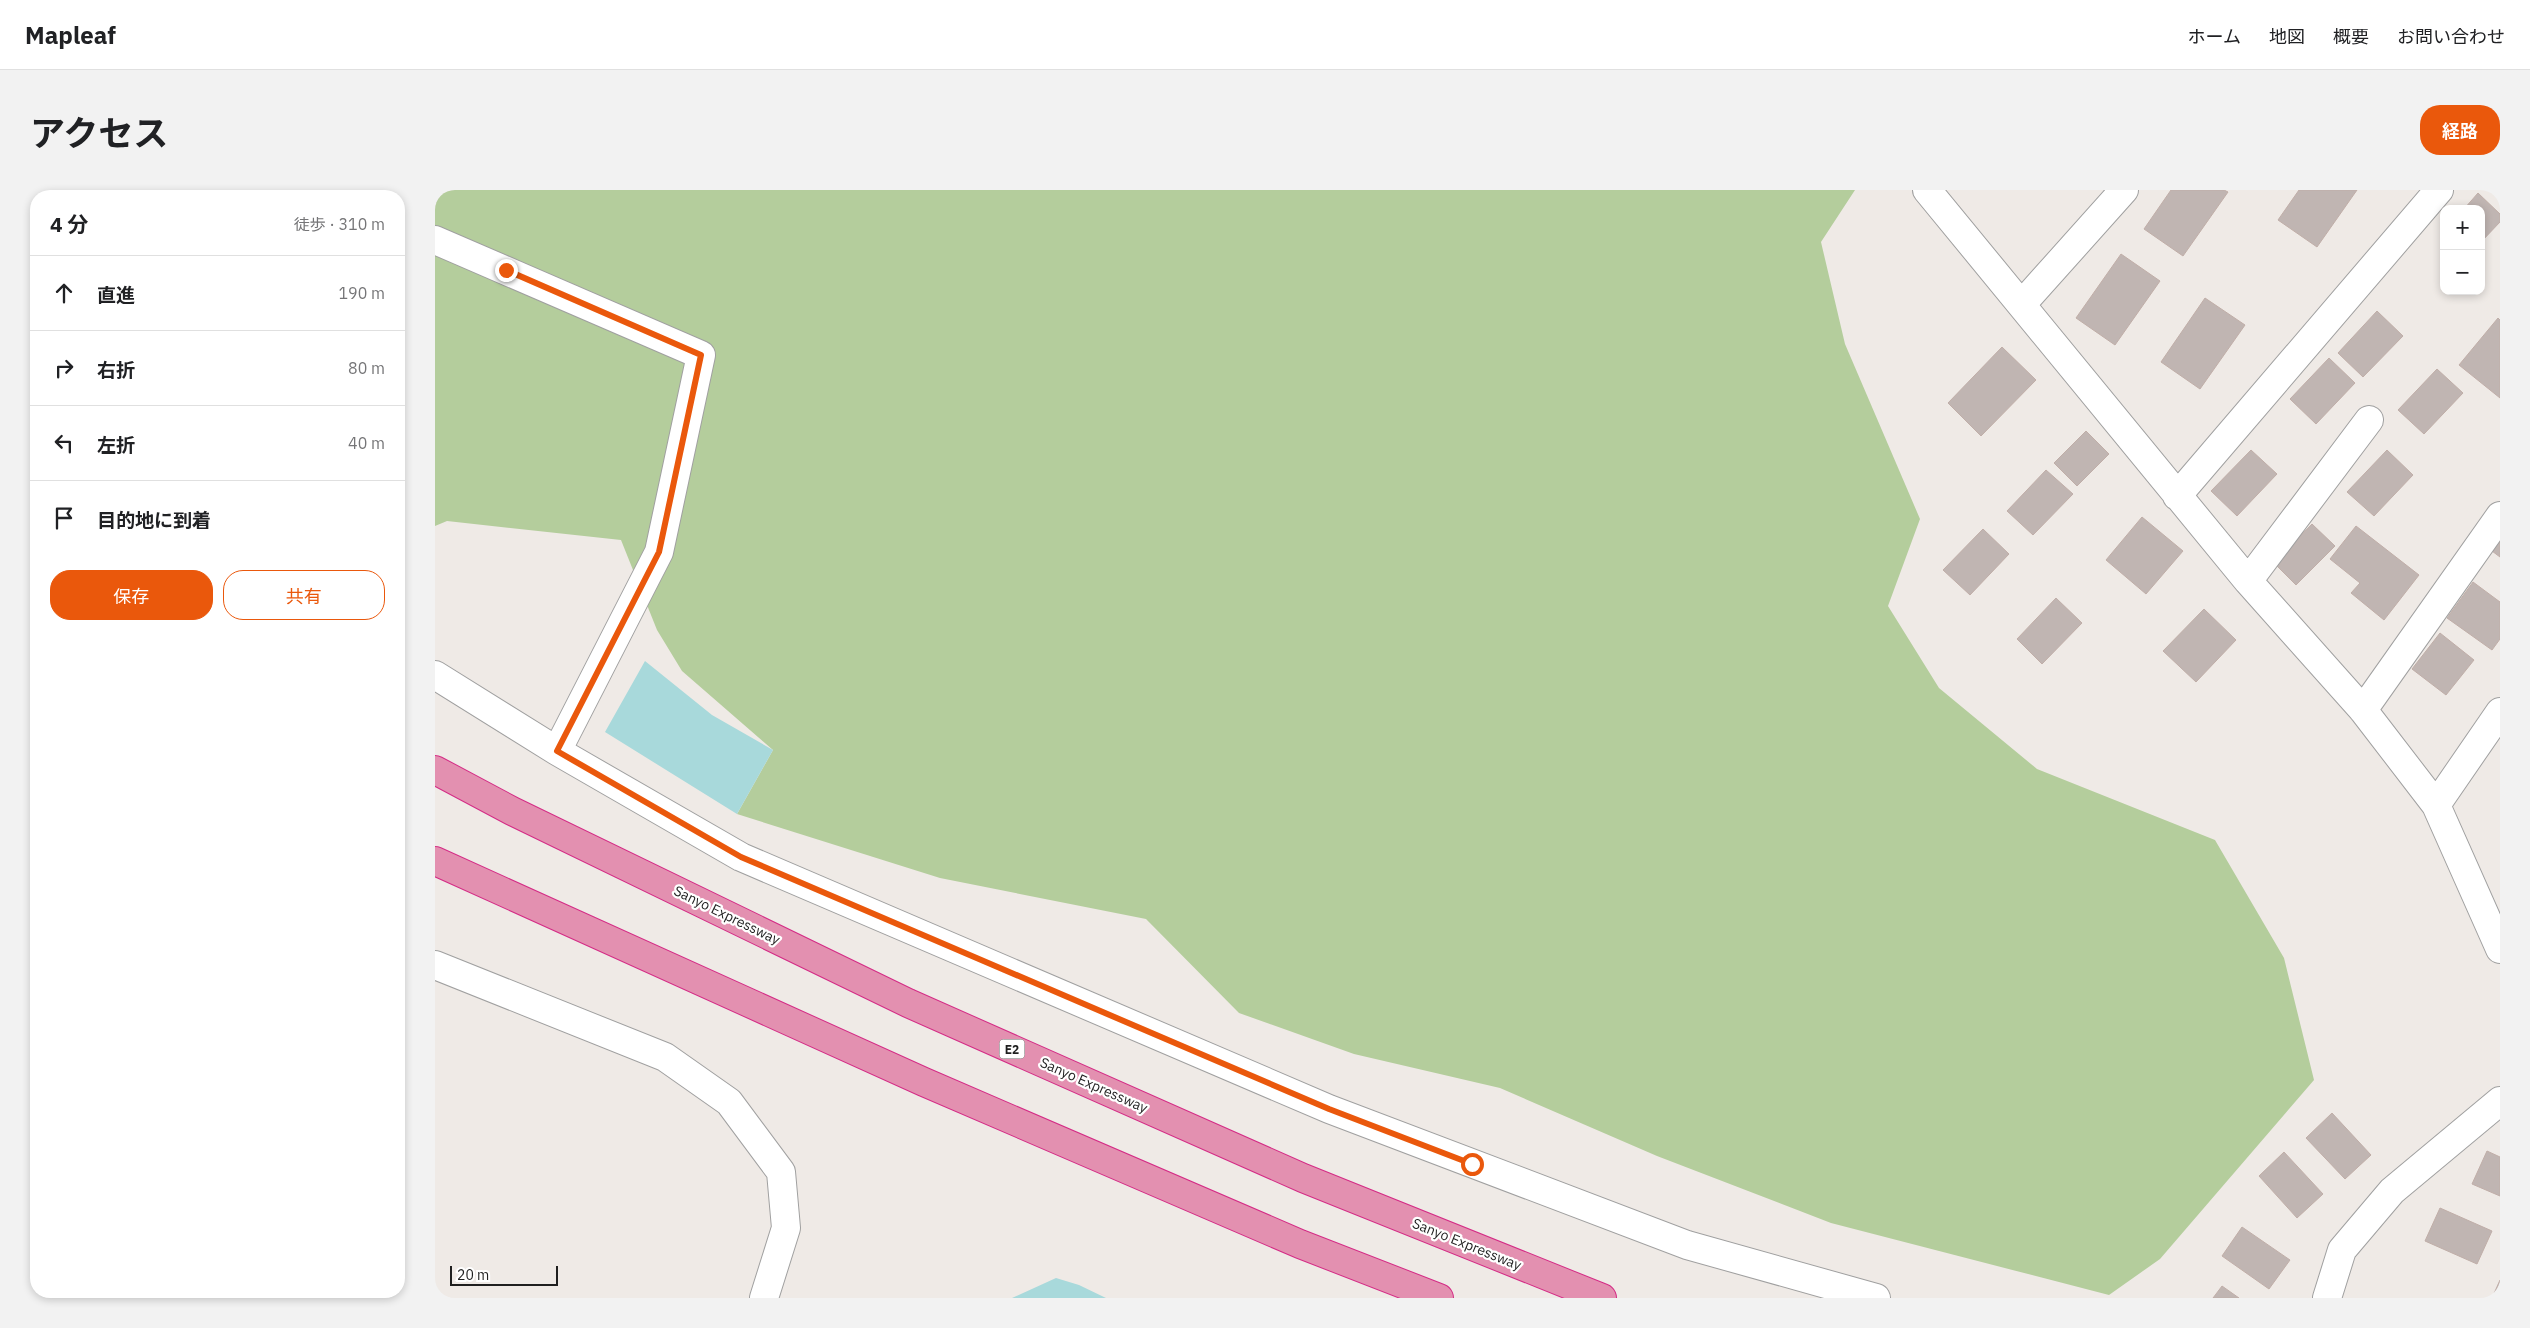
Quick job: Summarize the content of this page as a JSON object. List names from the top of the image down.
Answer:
{
  "streets": {
    "highway": ["Sanyo Expressway", "E2"]
  },
  "scale_bar": "20 m",
  "page": {
    "header": "Mapleaf",
    "nav": [
      "ホーム",
      "地図",
      "概要",
      "お問い合わせ"
    ],
    "title": "アクセス",
    "buttons": [
      "経路",
      ["保存", "共有"]
    ],
    "heading": ["4 分", "徒歩 · 310 m"],
    "map_buttons": ["+", "−"],
    "list": [
      ["直進", "190 m"],
      ["右折", "80 m"],
      ["左折", "40 m"],
      "目的地に到着"
    ],
    "scale": "20 m"
  }
}
